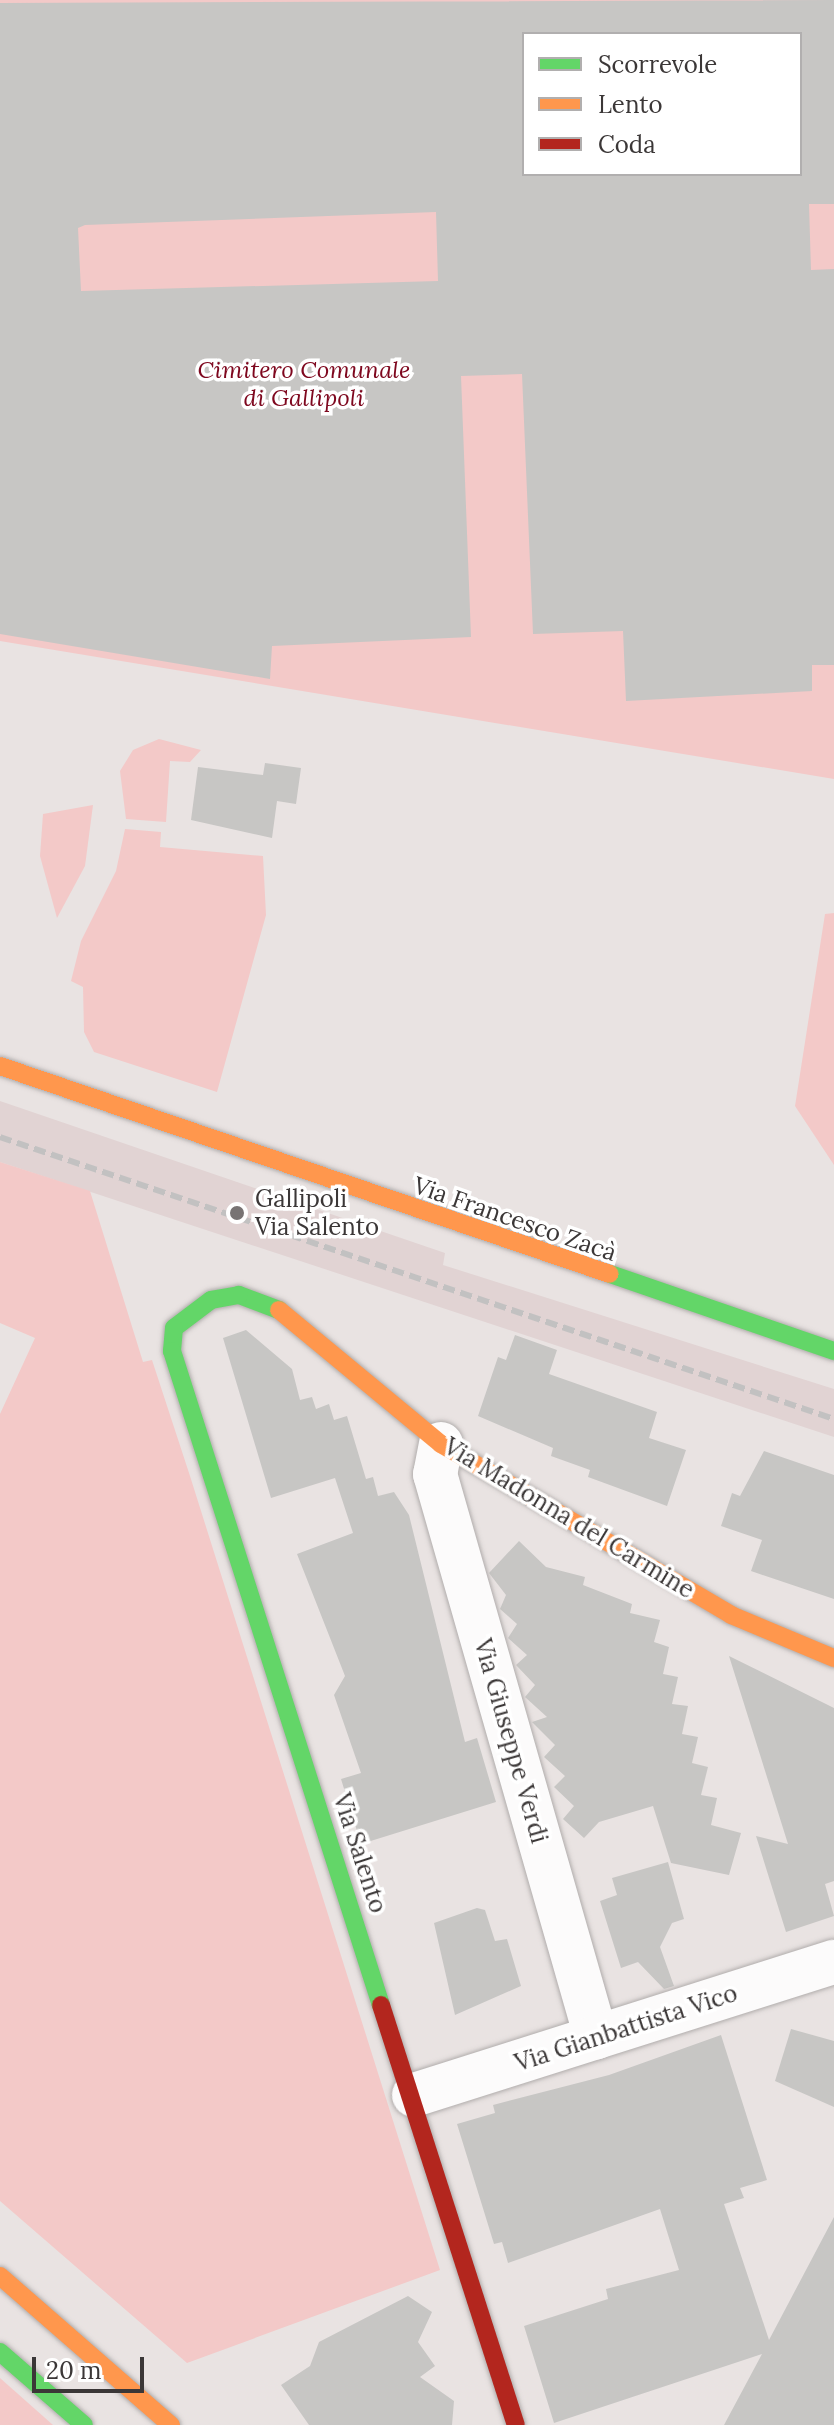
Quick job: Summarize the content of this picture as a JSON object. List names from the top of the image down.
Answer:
{
  "streets": {
    "street": [
      "Via Francesco Zacà",
      "Via Madonna del Carmine",
      "Via Giuseppe Verdi",
      "Via Salento",
      "Via Gianbattista Vico"
    ]
  },
  "crossings": [
    ["Via Madonna del Carmine", "Via Giuseppe Verdi"],
    ["Via Madonna del Carmine", "Via Salento"],
    ["Via Giuseppe Verdi", "Via Gianbattista Vico"],
    ["Via Salento", "Via Gianbattista Vico"]
  ],
  "parks": ["Cimitero Comunale di Gallipoli"],
  "places": ["Gallipoli Via Salento"],
  "legend": ["Scorrevole", "Lento", "Coda"],
  "scale_bar": "20 m"
}
